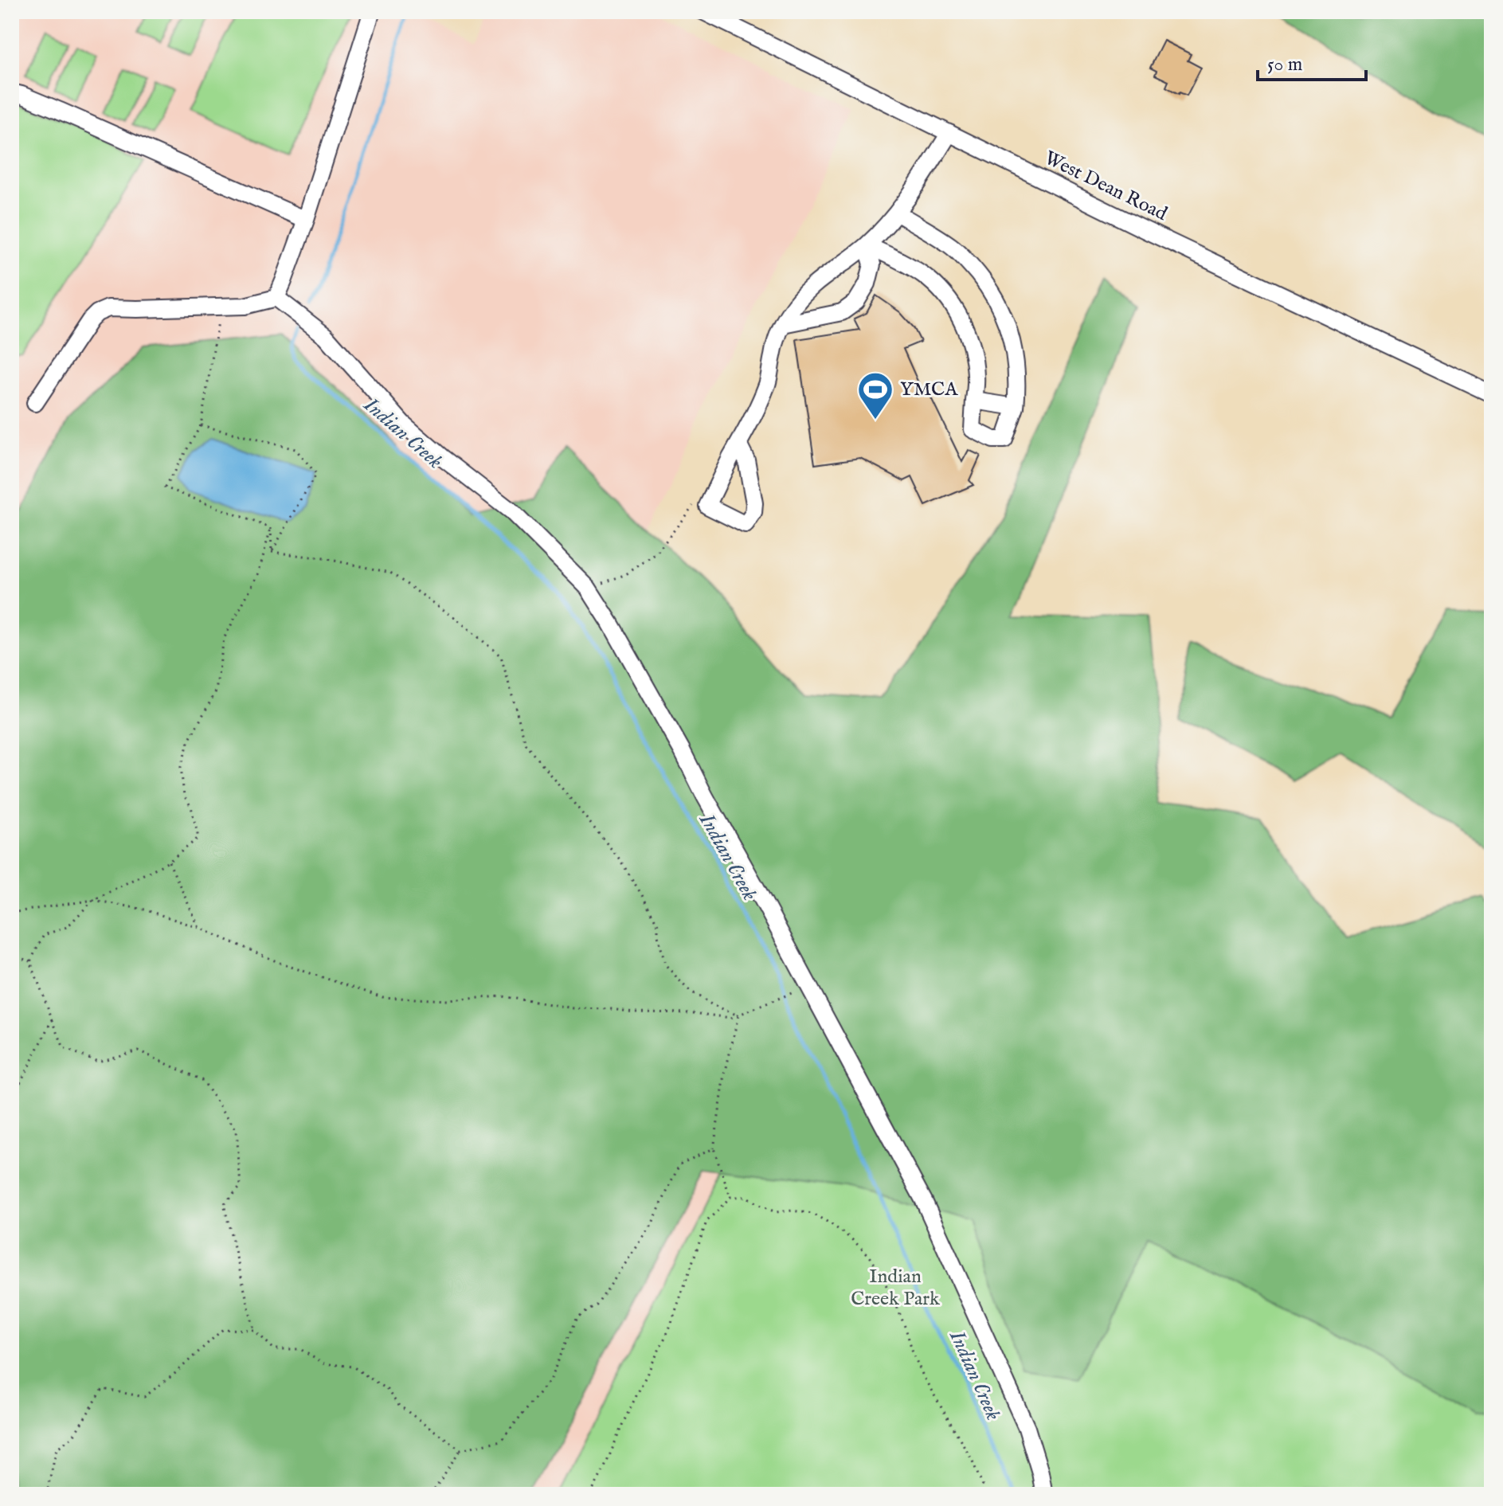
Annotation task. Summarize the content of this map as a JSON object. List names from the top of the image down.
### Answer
{
  "streets": {
    "street": ["West Dean Road"]
  },
  "water": ["Indian Creek"],
  "parks": ["Indian Creek Park"],
  "places": {
    "sports": ["YMCA"]
  },
  "scale_bar": "50 m"
}
